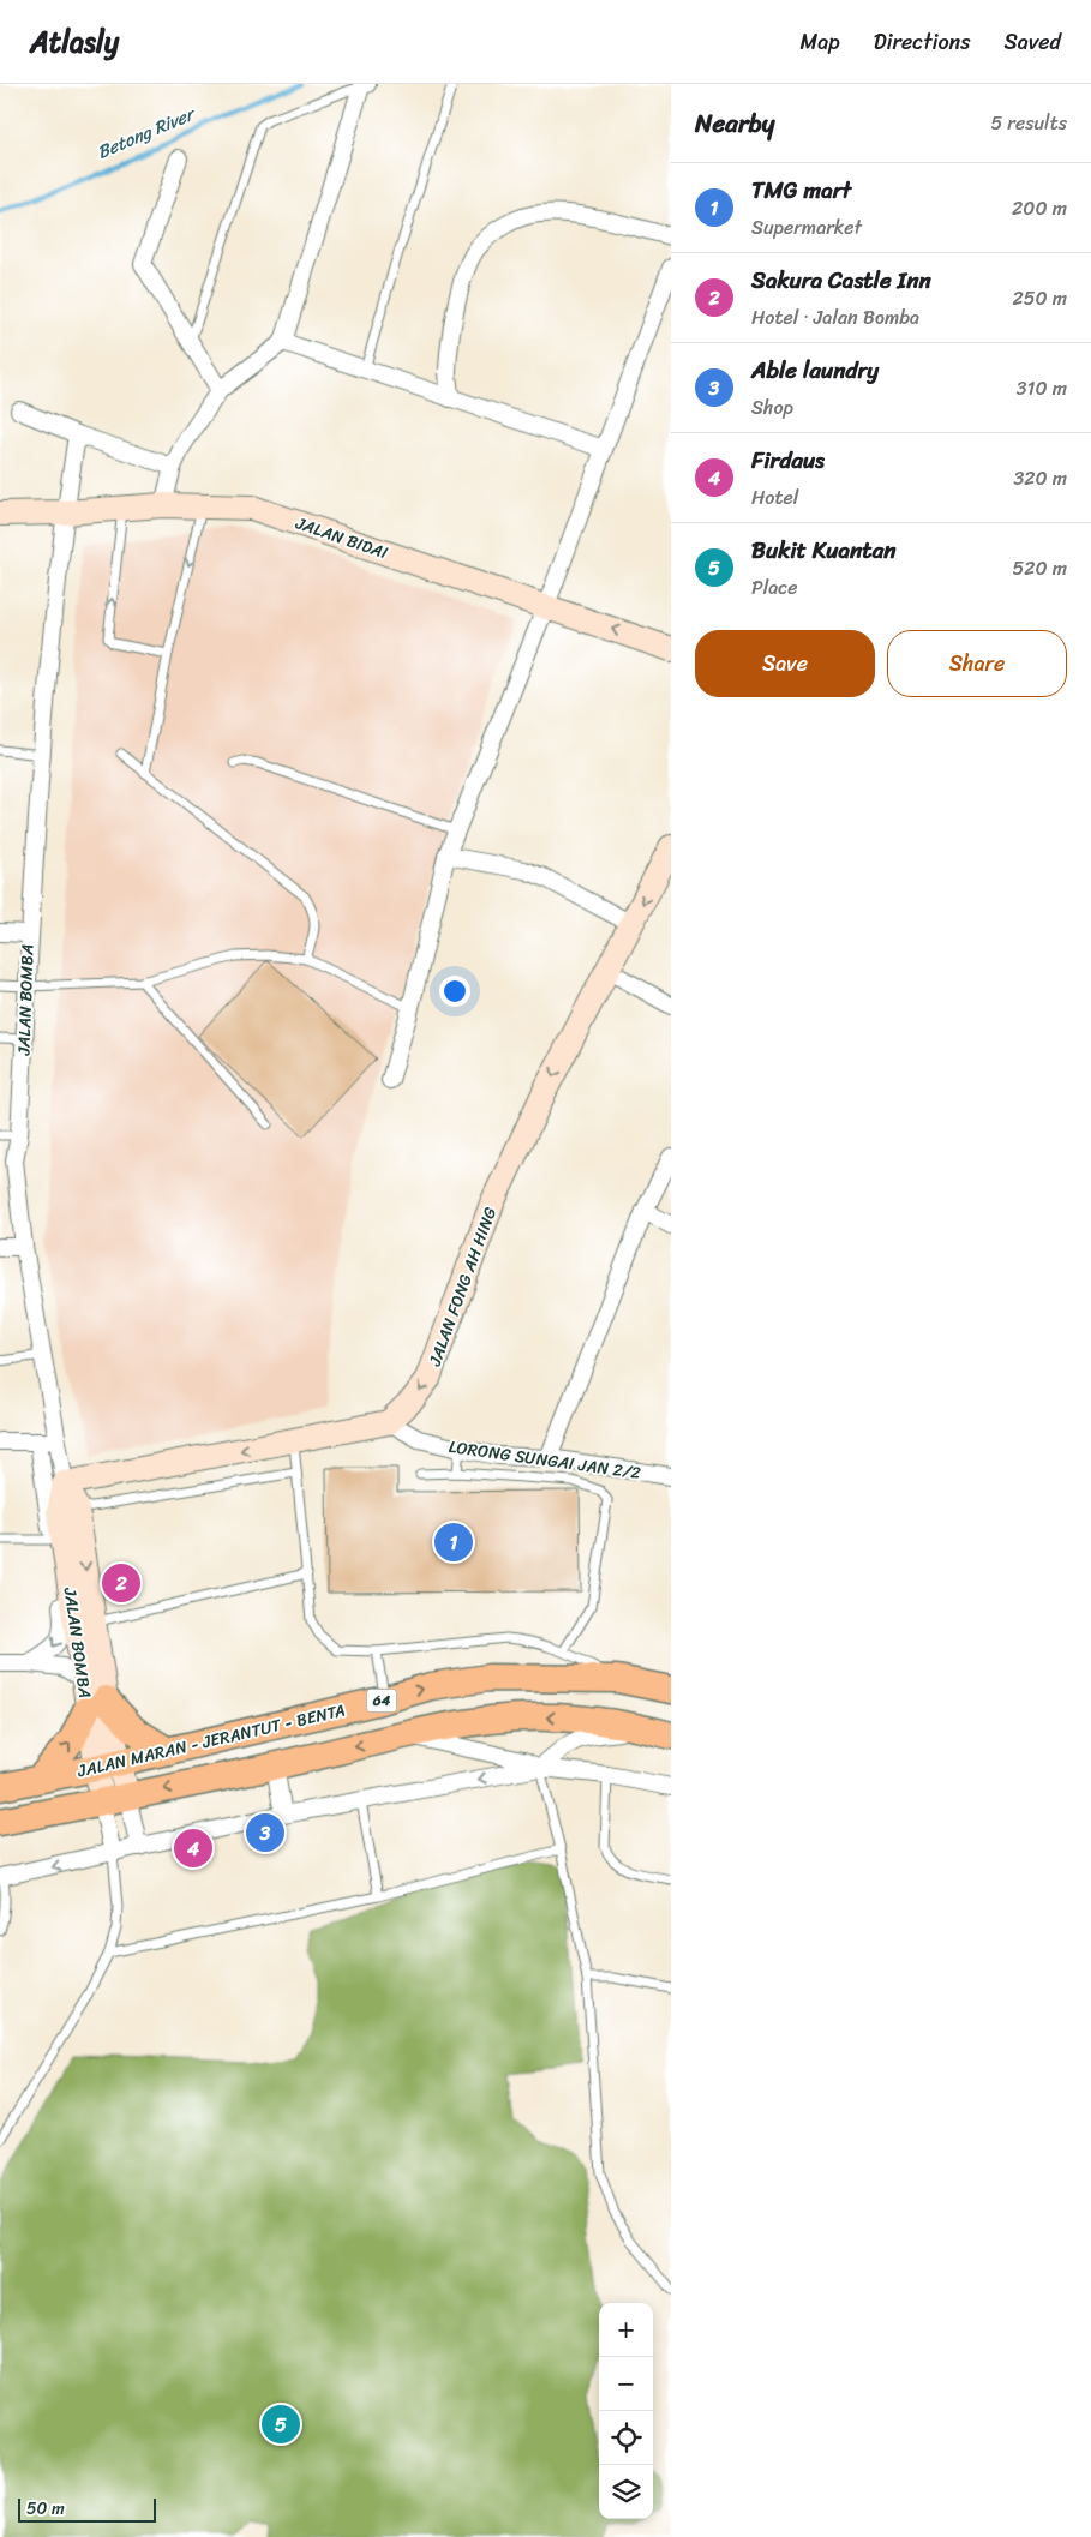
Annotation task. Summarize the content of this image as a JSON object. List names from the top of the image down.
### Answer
{
  "streets": {
    "main road": [
      "JALAN BIDAI",
      "JALAN BOMBA",
      "JALAN FONG AH HING",
      "64",
      "JALAN MARAN - JERANTUT - BENTA"
    ],
    "street": ["LORONG SUNGAI JAN 2/2"]
  },
  "crossings": [
    ["JALAN BIDAI", "JALAN BOMBA"],
    ["JALAN BOMBA", "JALAN MARAN - JERANTUT - BENTA"],
    ["JALAN FONG AH HING", "LORONG SUNGAI JAN 2/2"]
  ],
  "one_way": ["JALAN FONG AH HING"],
  "water": ["Betong River"],
  "scale_bar": "50 m",
  "page": {
    "header": "Atlasly",
    "nav": ["Map", "Directions", "Saved"],
    "heading": ["Nearby", "5 results"],
    "list": [
      {
        "mark": "1",
        "name": "TMG mart",
        "note": "Supermarket",
        "value": "200 m"
      },
      {
        "mark": "2",
        "name": "Sakura Castle Inn",
        "note": "Hotel · Jalan Bomba",
        "value": "250 m"
      },
      {
        "mark": "3",
        "name": "Able laundry",
        "note": "Shop",
        "value": "310 m"
      },
      {
        "mark": "4",
        "name": "Firdaus",
        "note": "Hotel",
        "value": "320 m"
      },
      {
        "mark": "5",
        "name": "Bukit Kuantan",
        "note": "Place",
        "value": "520 m"
      }
    ],
    "buttons": ["Save", "Share"],
    "pins": [
      "1",
      "2",
      "3",
      "4",
      "5"
    ],
    "map_buttons": ["+", "−"],
    "scale": "50 m"
  }
}
